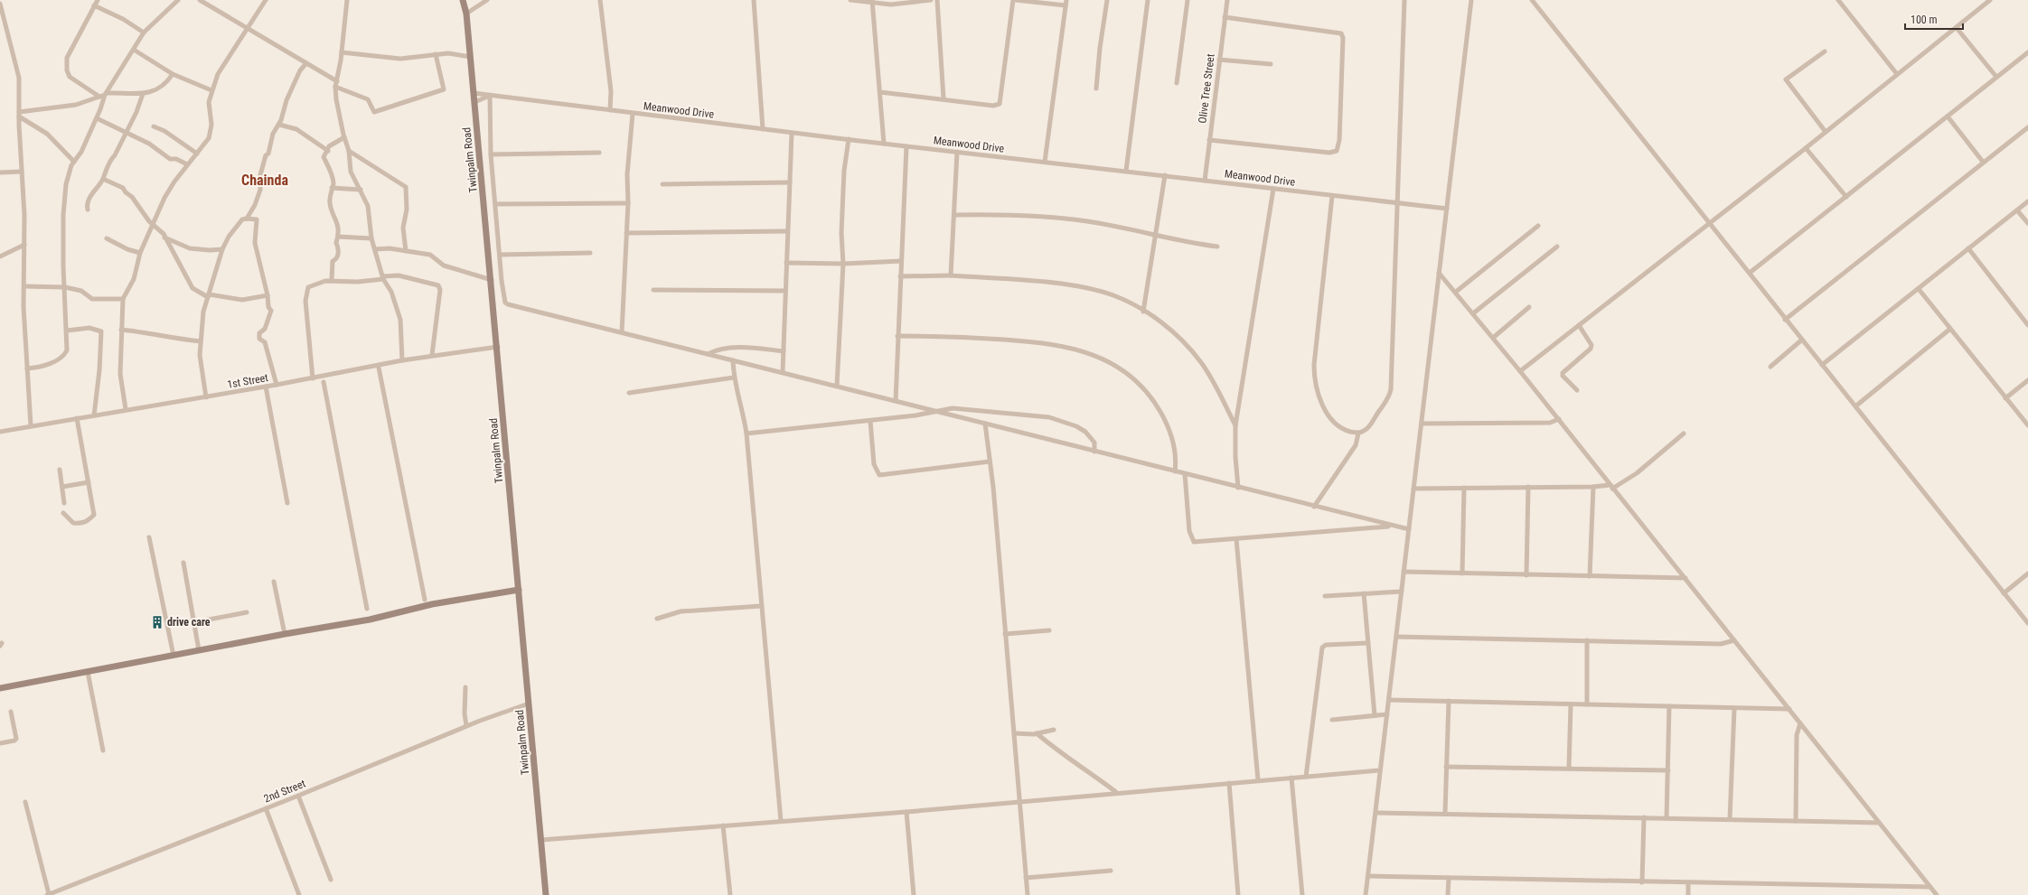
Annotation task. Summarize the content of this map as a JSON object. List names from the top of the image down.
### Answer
{
  "streets": {
    "main road": ["Twinpalm Road"],
    "street": [
      "Olive Tree Street",
      "Meanwood Drive",
      "1st Street",
      "2nd Street"
    ]
  },
  "crossings": [
    ["Olive Tree Street", "Meanwood Drive"],
    ["Meanwood Drive", "Twinpalm Road"],
    ["Twinpalm Road", "1st Street"],
    ["Twinpalm Road", "2nd Street"]
  ],
  "districts": ["Chainda"],
  "places": {
    "building": ["drive care"]
  },
  "scale_bar": "100 m"
}
